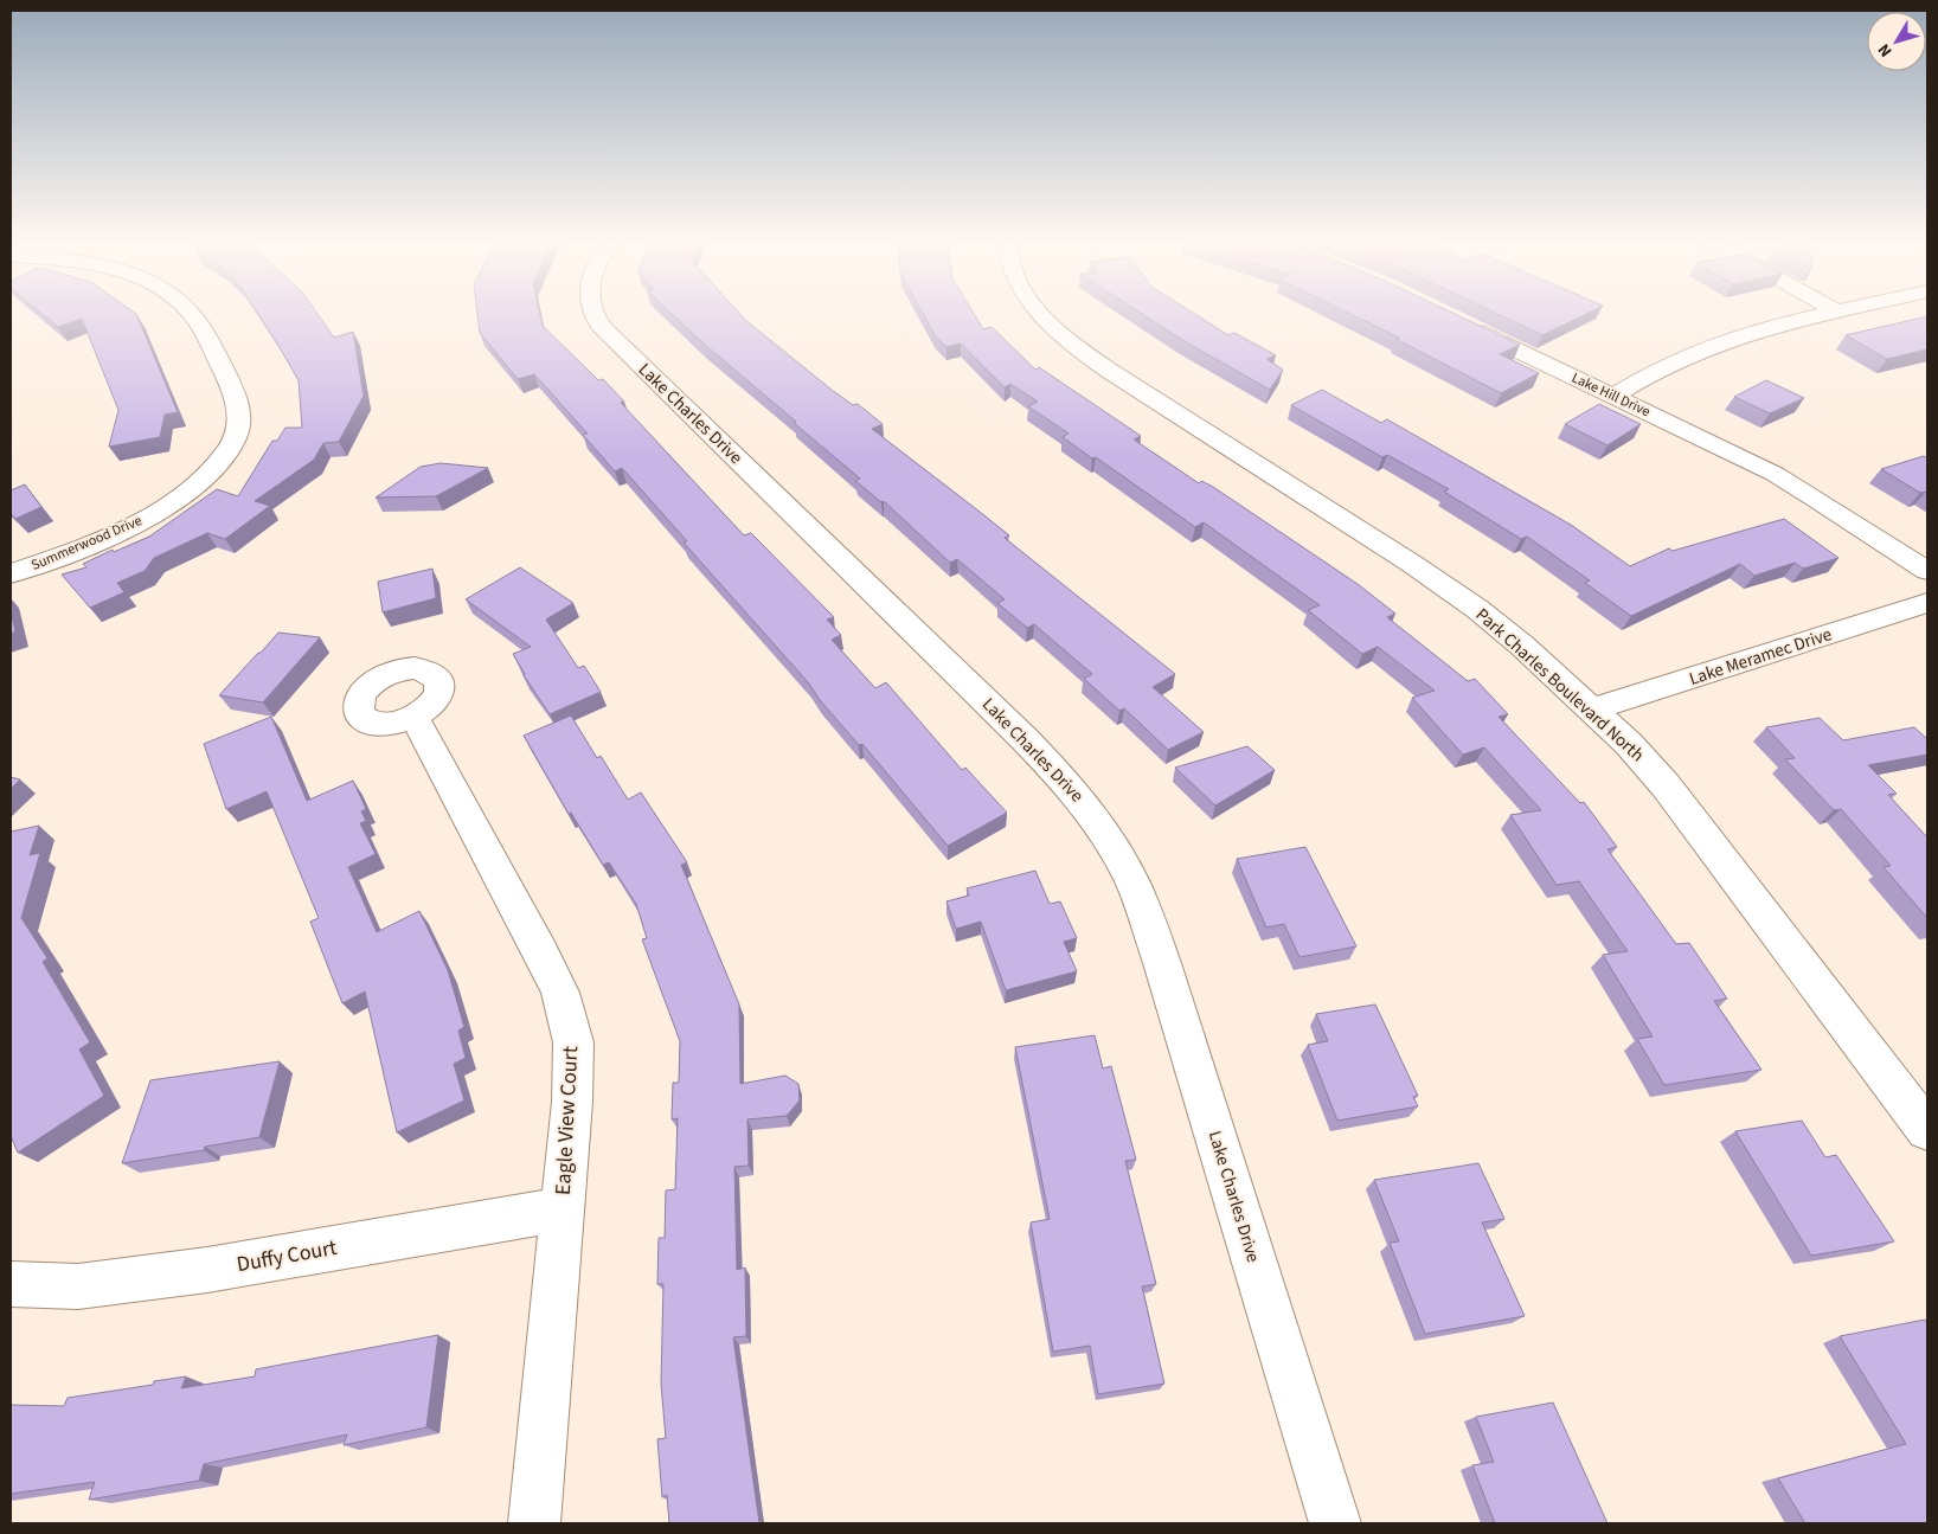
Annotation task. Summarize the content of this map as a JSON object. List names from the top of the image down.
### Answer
{
  "streets": {
    "street": [
      "Lake Hill Drive",
      "Lake Charles Drive",
      "Summerwood Drive",
      "Lake Meramec Drive",
      "Park Charles Boulevard North",
      "Eagle View Court",
      "Duffy Court"
    ]
  },
  "crossings": [
    ["Lake Meramec Drive", "Park Charles Boulevard North"],
    ["Eagle View Court", "Duffy Court"]
  ],
  "north": "bottom left"
}
